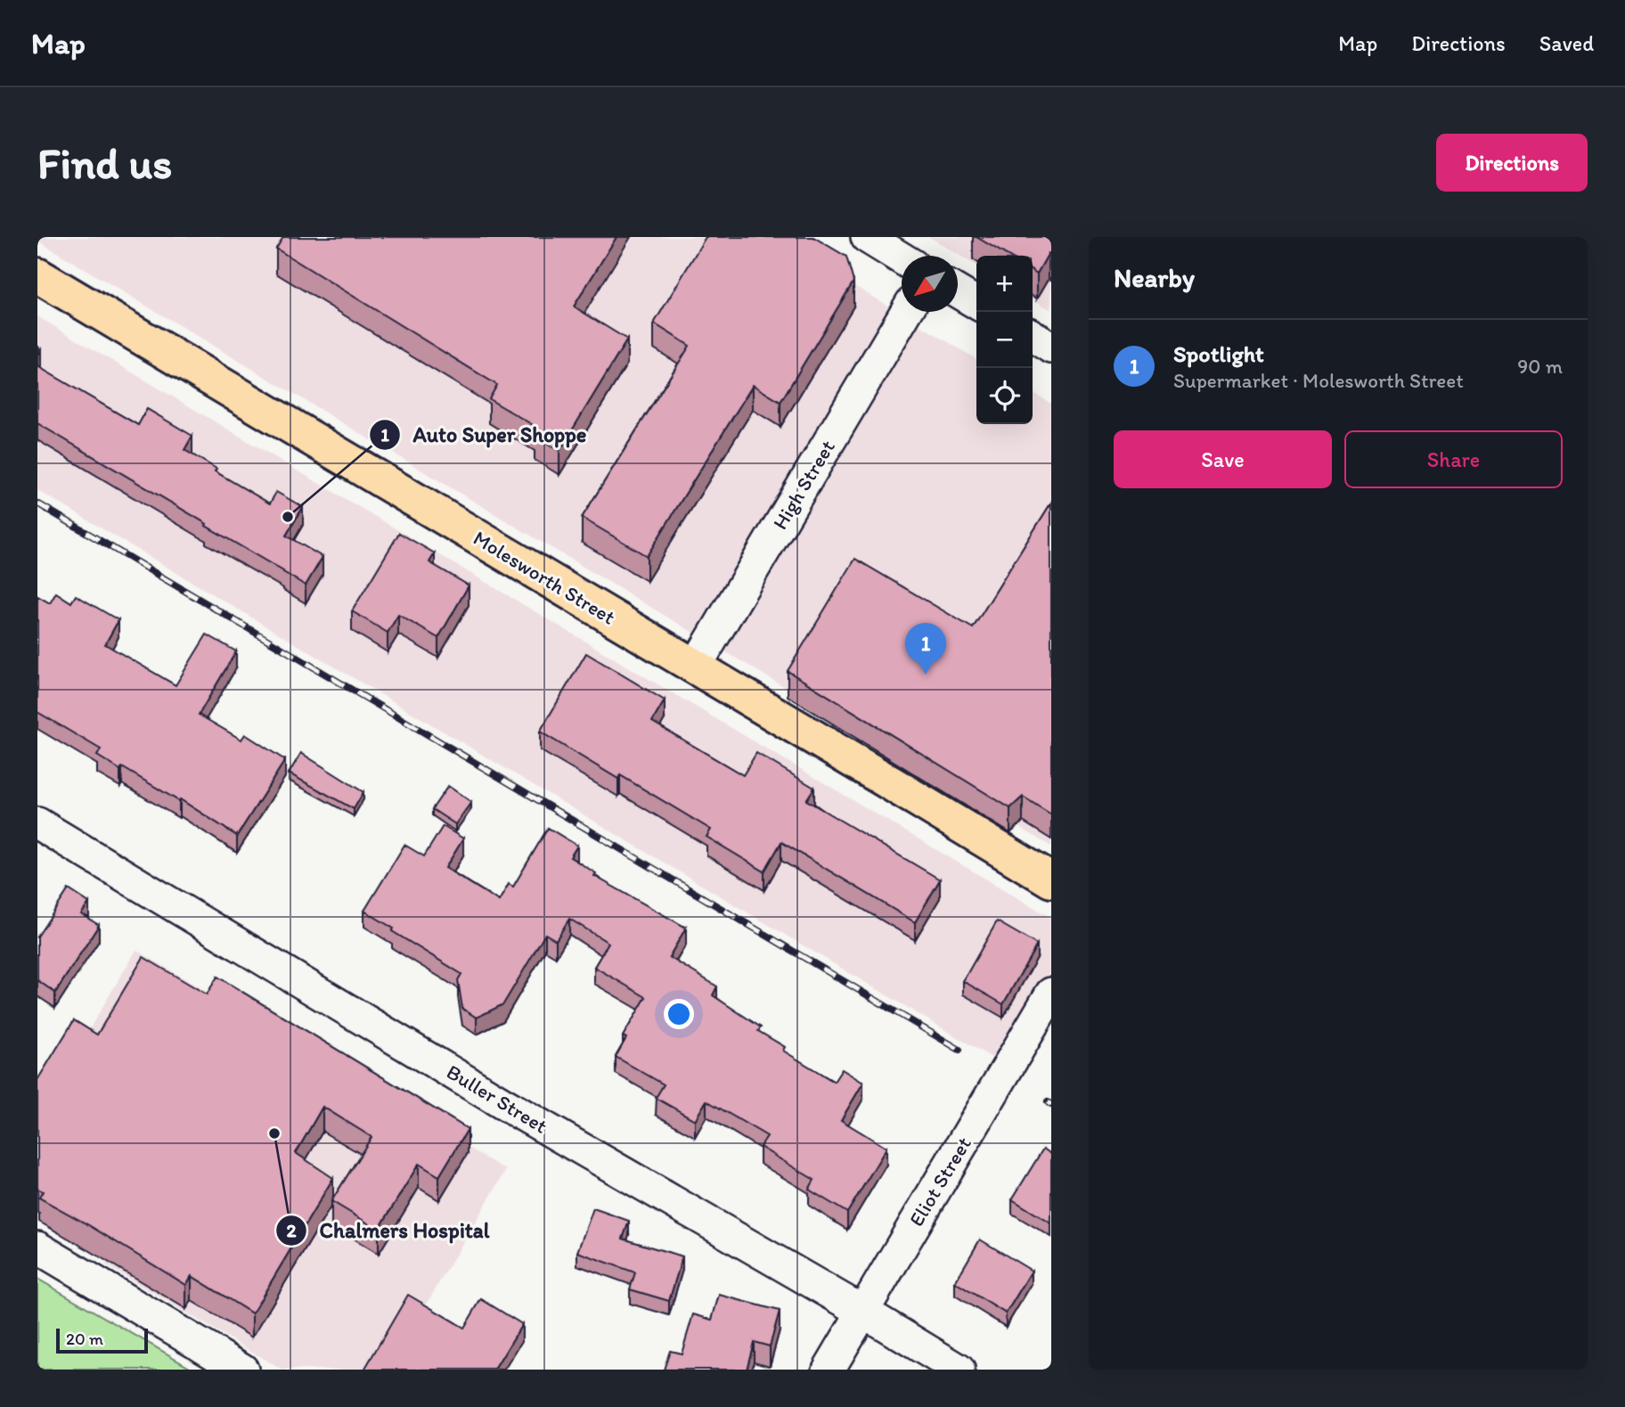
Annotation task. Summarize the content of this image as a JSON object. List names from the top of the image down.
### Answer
{
  "streets": {
    "main road": ["Molesworth Street"],
    "street": ["High Street", "Buller Street", "Eliot Street"]
  },
  "crossings": [
    ["High Street", "Molesworth Street"],
    ["Buller Street", "Eliot Street"]
  ],
  "places": ["Auto Super Shoppe", "Chalmers Hospital"],
  "scale_bar": "20 m",
  "north": "bottom left",
  "page": {
    "header": "Map",
    "nav": ["Map", "Directions", "Saved"],
    "buttons": [
      "Directions",
      ["Save", "Share"]
    ],
    "title": "Find us",
    "heading": "Nearby",
    "map_buttons": ["+", "−"],
    "list": [
      {
        "mark": "1",
        "name": "Spotlight",
        "note": "Supermarket · Molesworth Street",
        "value": "90 m"
      }
    ],
    "pins": "1",
    "scale": "20 m"
  }
}
